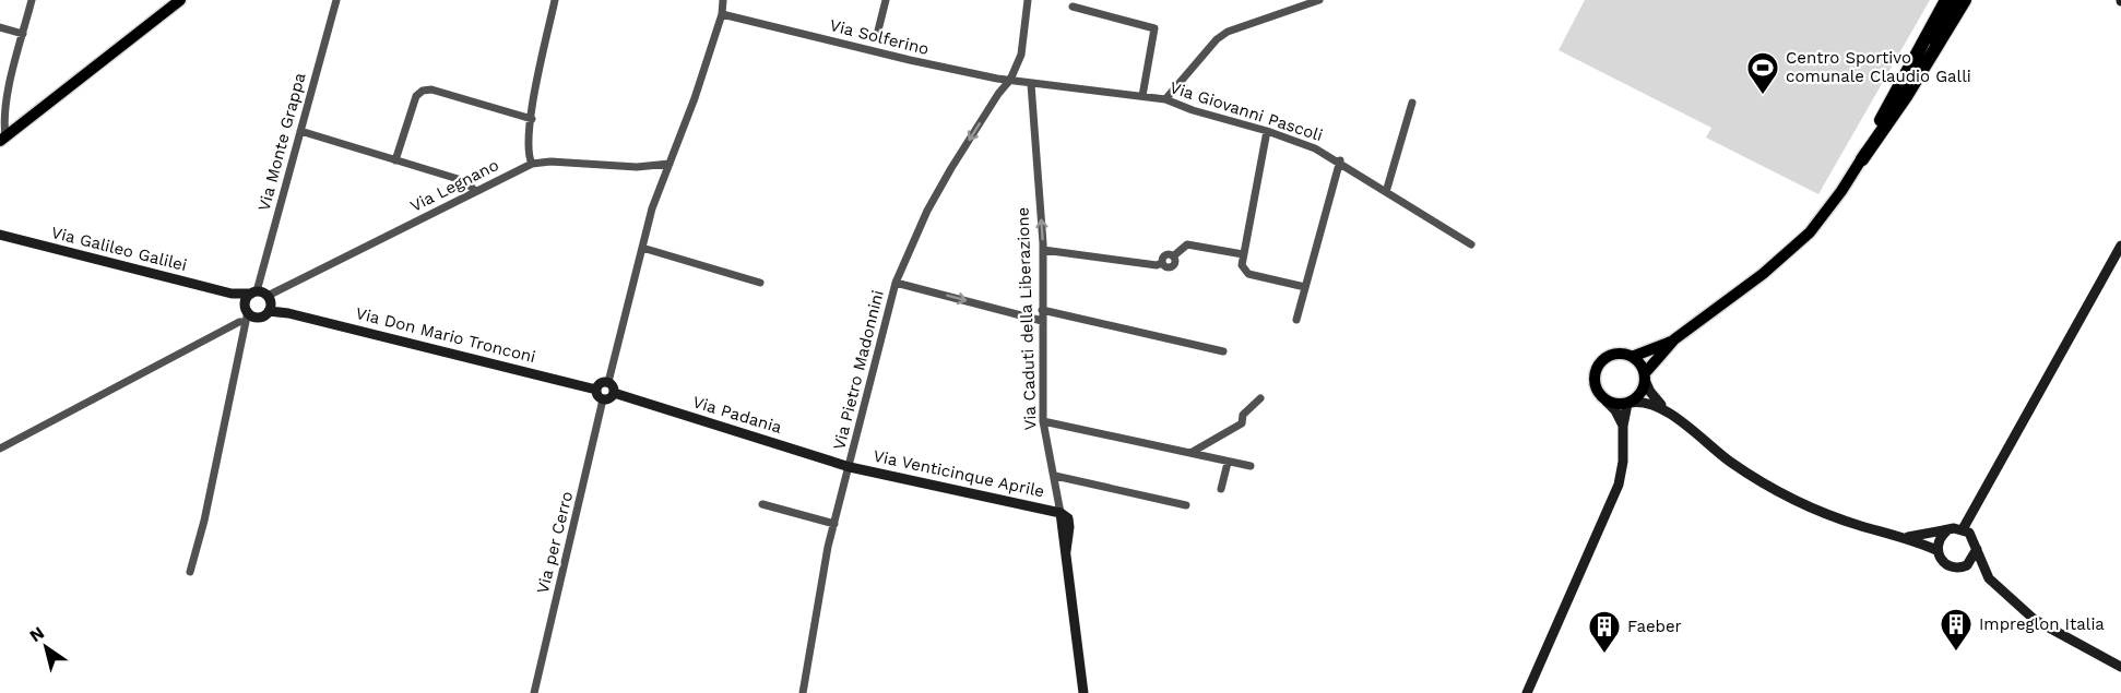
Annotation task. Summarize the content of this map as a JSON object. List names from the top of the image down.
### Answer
{
  "streets": {
    "street": [
      "Via Solferino",
      "Via Giovanni Pascoli",
      "Via Monte Grappa",
      "Via Legnano",
      "Via Galileo Galilei",
      "Via Caduti della Liberazione",
      "Via Don Mario Tronconi",
      "Via Pietro Madonnini",
      "Via Padania",
      "Via Venticinque Aprile",
      "Via per Cerro"
    ]
  },
  "crossings": [
    ["Via Solferino", "Via Giovanni Pascoli"],
    ["Via Solferino", "Via Caduti della Liberazione"],
    ["Via Solferino", "Via Pietro Madonnini"],
    ["Via Giovanni Pascoli", "Via Caduti della Liberazione"],
    ["Via Monte Grappa", "Via Galileo Galilei"],
    ["Via Legnano", "Via Don Mario Tronconi"],
    ["Via Caduti della Liberazione", "Via Venticinque Aprile"],
    ["Via Don Mario Tronconi", "Via Padania"],
    ["Via Don Mario Tronconi", "Via per Cerro"],
    ["Via Pietro Madonnini", "Via Padania"],
    ["Via Pietro Madonnini", "Via Venticinque Aprile"],
    ["Via Padania", "Via Venticinque Aprile"],
    ["Via Padania", "Via per Cerro"]
  ],
  "places": {
    "sports": ["Centro Sportivo comunale Claudio Galli"],
    "building": ["Impreglon Italia", "Faeber"]
  },
  "north": "top left"
}
